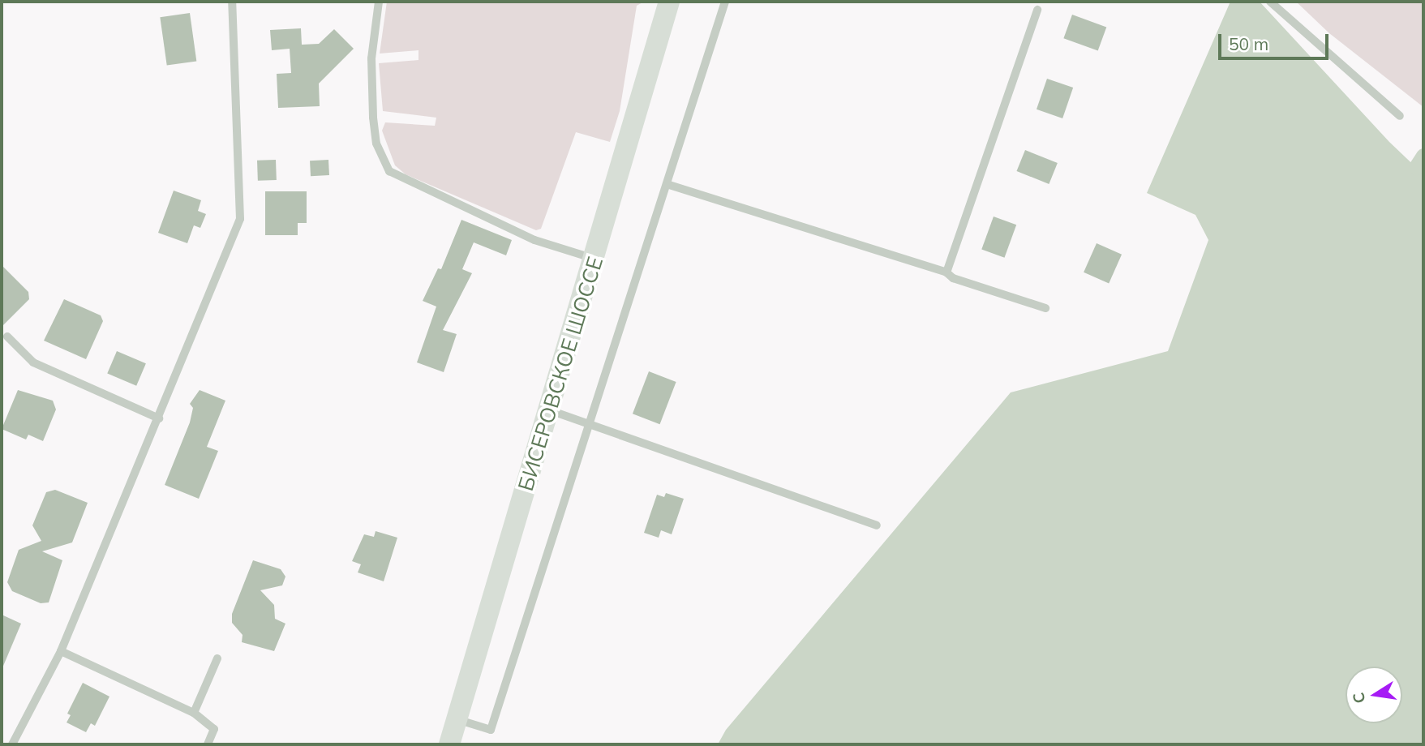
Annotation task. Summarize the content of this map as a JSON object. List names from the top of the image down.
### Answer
{
  "streets": {
    "main road": ["БИСЕРОВСКОЕ ШОССЕ"]
  },
  "scale_bar": "50 m",
  "north": "left"
}
